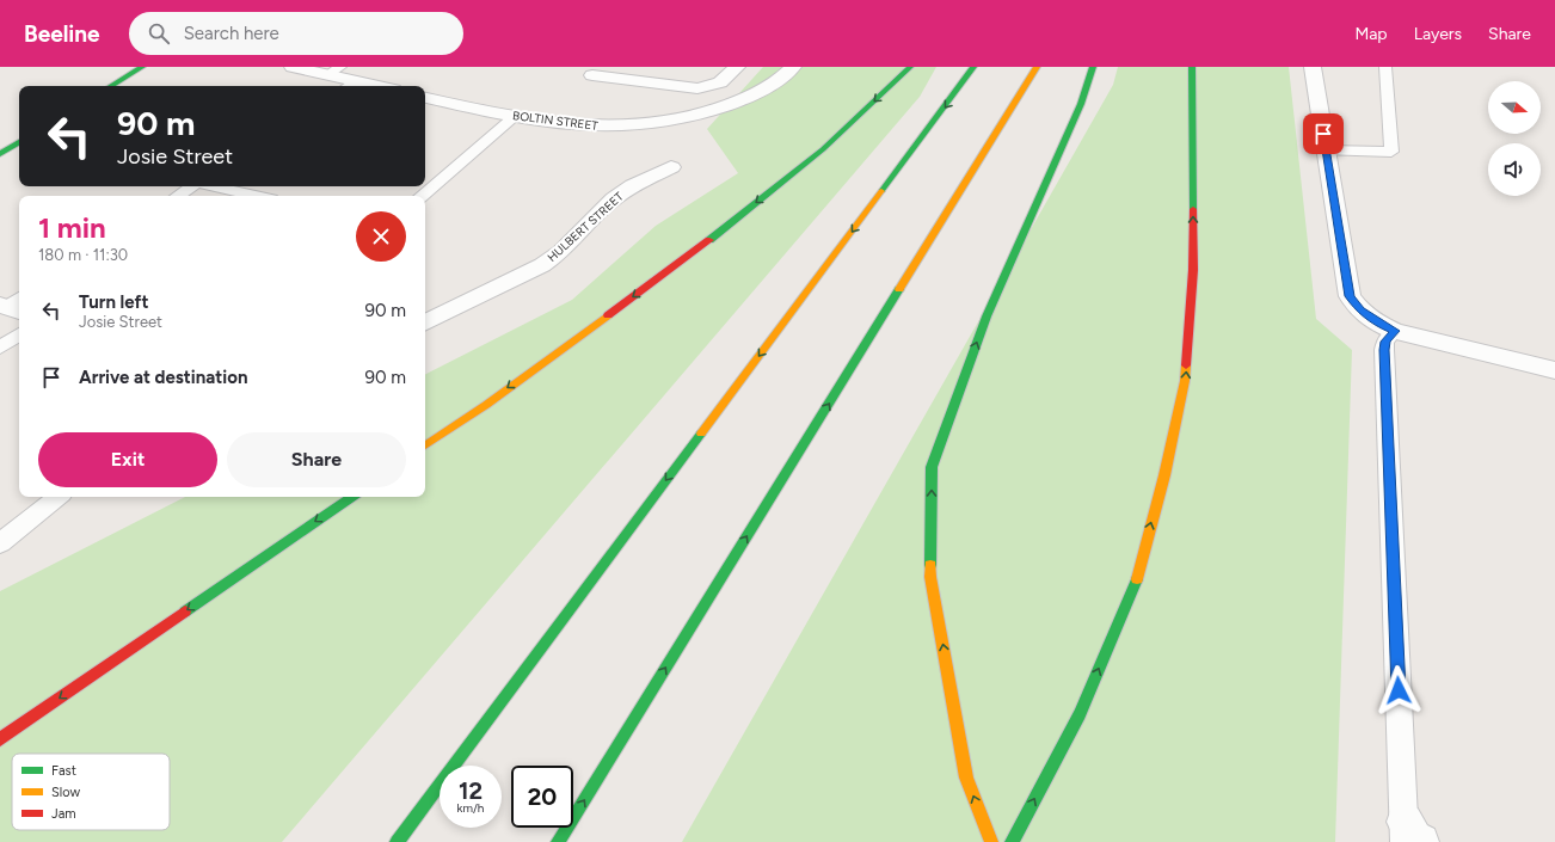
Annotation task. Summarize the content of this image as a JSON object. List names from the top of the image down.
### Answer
{
  "streets": {
    "street": ["BOLTIN STREET", "HULBERT STREET"]
  },
  "legend": ["Fast", "Slow", "Jam"],
  "north": "right",
  "page": {
    "header": "Beeline",
    "search": "Search here",
    "nav": ["Map", "Layers", "Share"],
    "turn": ["90 m", "Josie Street"],
    "heading": ["1 min", "180 m · 11:30"],
    "list": [
      {
        "name": "Turn left",
        "note": "Josie Street",
        "value": "90 m"
      },
      {
        "name": "Arrive at destination",
        "value": "90 m"
      }
    ],
    "buttons": ["Exit", "Share"],
    "speed": "12 km/h",
    "limit": "20"
  }
}
